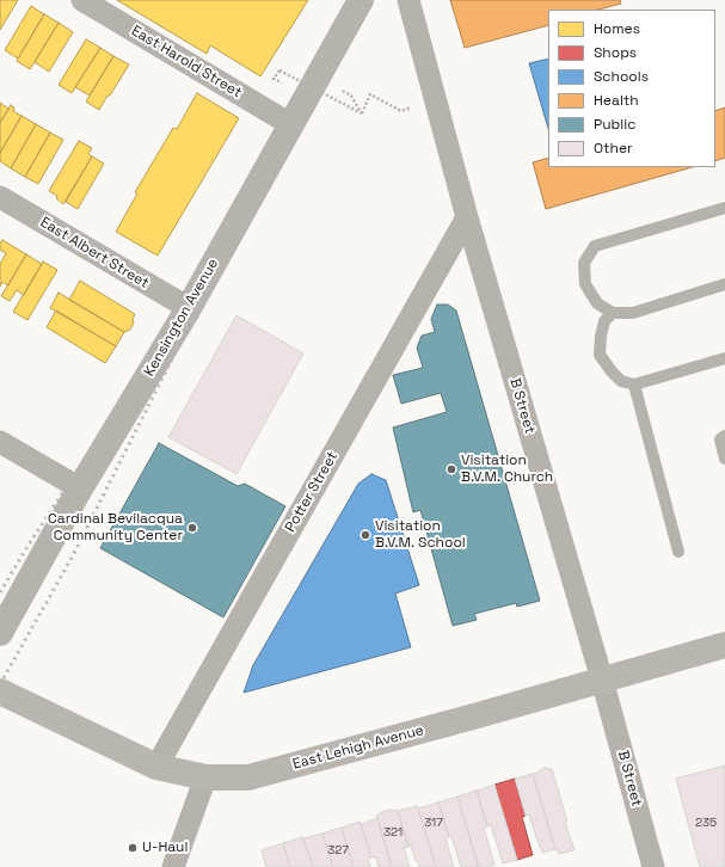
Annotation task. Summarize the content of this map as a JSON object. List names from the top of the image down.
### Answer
{
  "streets": {
    "main road": ["East Lehigh Avenue"],
    "street": [
      "East Harold Street",
      "East Albert Street",
      "Kensington Avenue",
      "B Street",
      "Potter Street"
    ]
  },
  "crossings": [
    ["East Harold Street", "Kensington Avenue"],
    ["East Albert Street", "Kensington Avenue"],
    ["B Street", "Potter Street"],
    ["B Street", "East Lehigh Avenue"],
    ["Potter Street", "East Lehigh Avenue"]
  ],
  "places": [
    "Visitation B.V.M. Church",
    "Cardinal Bevilacqua Community Center",
    "Visitation B.V.M. School",
    "U-Haul"
  ],
  "house_numbers": [
    "317",
    "235",
    "321",
    "327"
  ],
  "legend": [
    "Homes",
    "Shops",
    "Schools",
    "Health",
    "Public",
    "Other"
  ]
}
